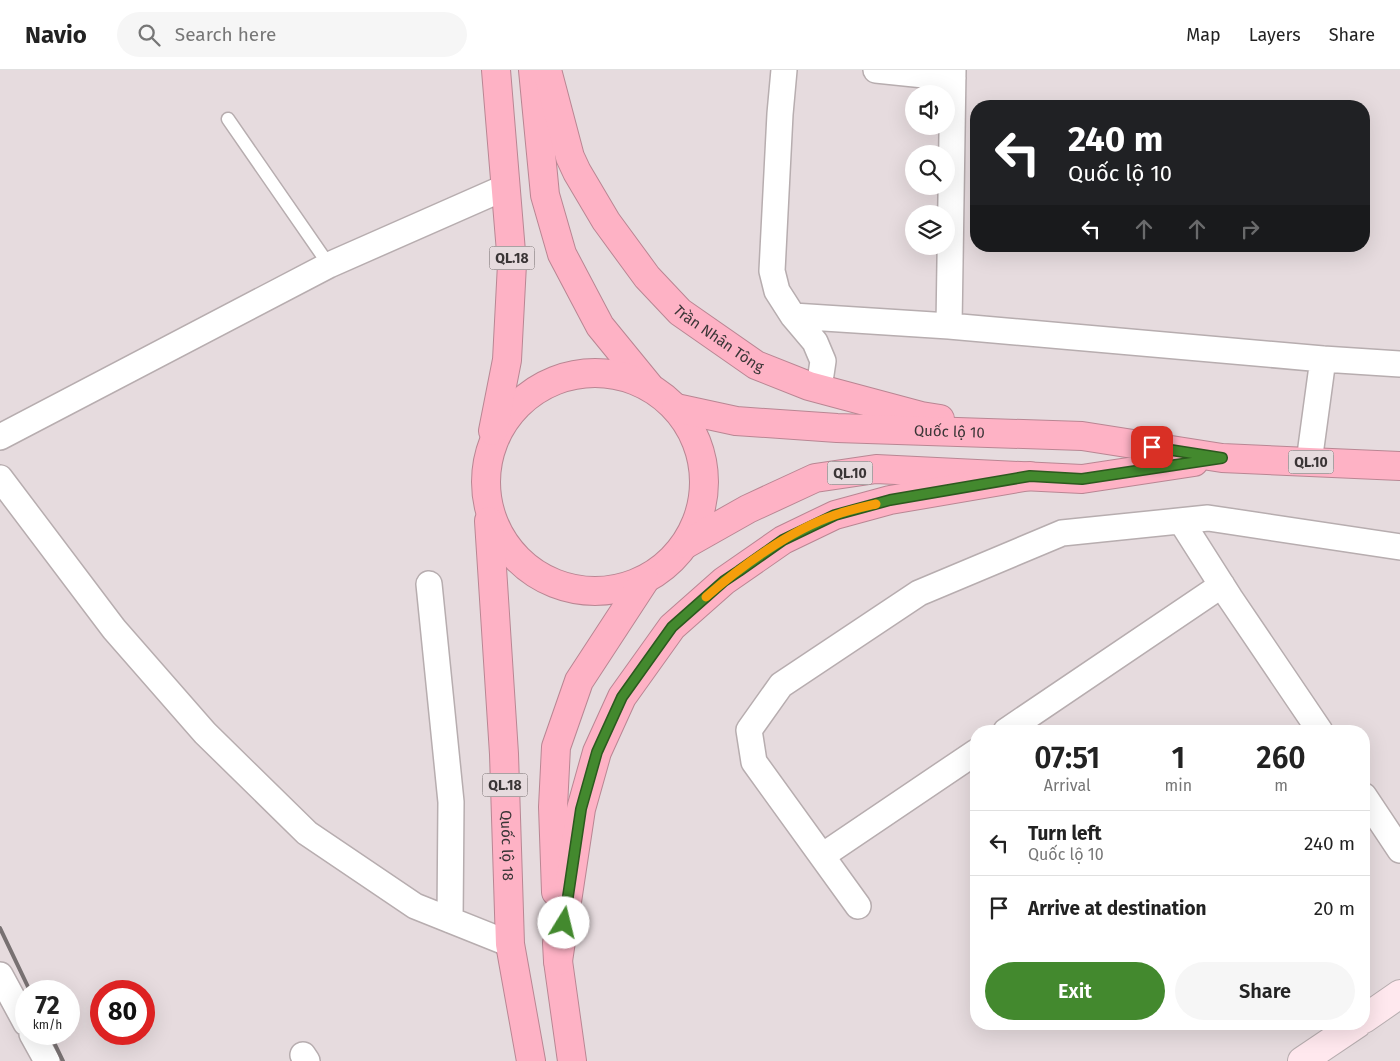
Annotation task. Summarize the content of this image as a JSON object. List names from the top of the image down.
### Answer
{
  "streets": {
    "highway": [
      "QL.18",
      "Trần Nhân Tông",
      "Quốc lộ 10",
      "QL.10",
      "Quốc lộ 18"
    ]
  },
  "crossings": [
    ["Trần Nhân Tông", "Quốc lộ 10"]
  ],
  "page": {
    "header": "Navio",
    "search": "Search here",
    "nav": ["Map", "Layers", "Share"],
    "turn": ["240 m", "Quốc lộ 10"],
    "eta": [
      "07:51",
      "Arrival",
      "1",
      "min",
      "260",
      "m"
    ],
    "list": [
      {
        "name": "Turn left",
        "note": "Quốc lộ 10",
        "value": "240 m"
      },
      {
        "name": "Arrive at destination",
        "value": "20 m"
      }
    ],
    "buttons": ["Exit", "Share"],
    "speed": "72 km/h",
    "limit": "80"
  }
}
